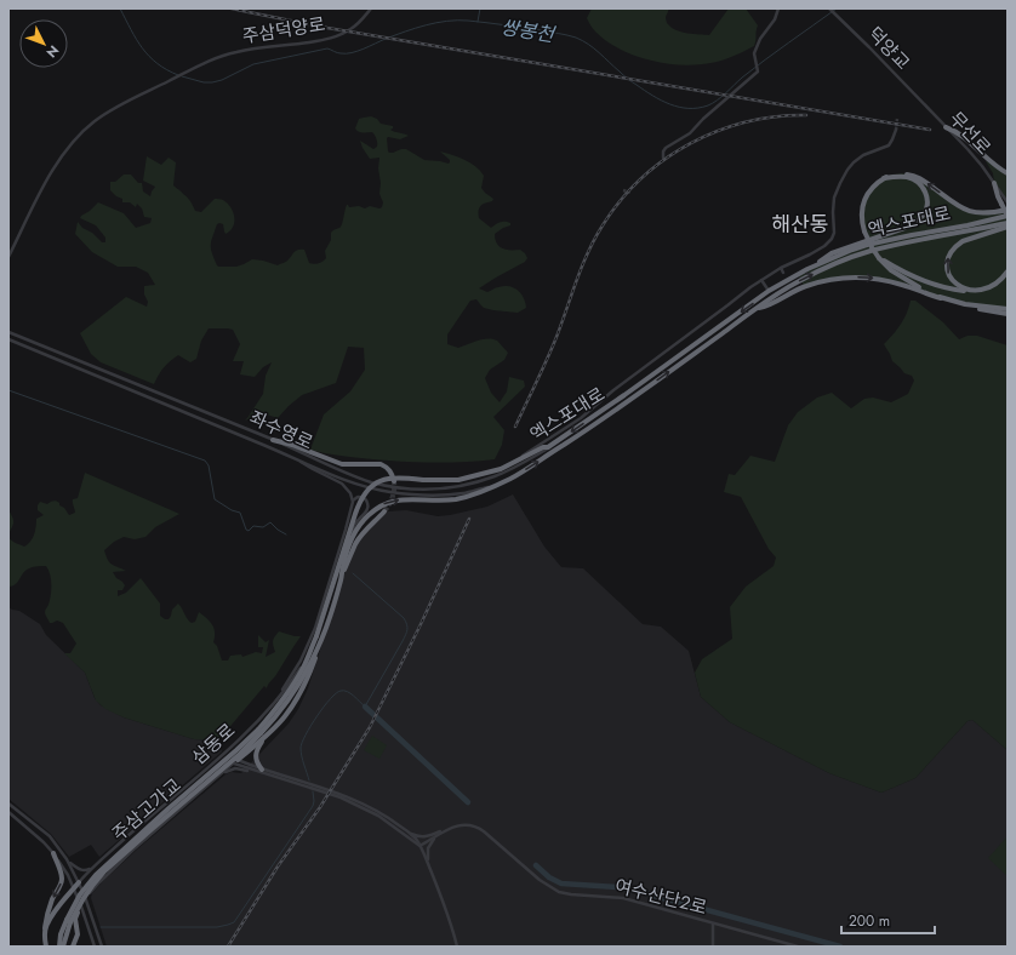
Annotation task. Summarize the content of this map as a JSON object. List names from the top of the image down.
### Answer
{
  "streets": {
    "highway": ["엑스포대로", "주삼고가교"],
    "street": [
      "주삼덕양로",
      "덕양교",
      "무선로",
      "좌수영로",
      "삼동로",
      "여수산단2로"
    ]
  },
  "crossings": [
    ["덕양교", "무선로"],
    ["엑스포대로", "좌수영로"],
    ["엑스포대로", "주삼고가교"]
  ],
  "districts": ["해산동"],
  "water": ["쌍봉천"],
  "scale_bar": "200 m",
  "north": "bottom right"
}
